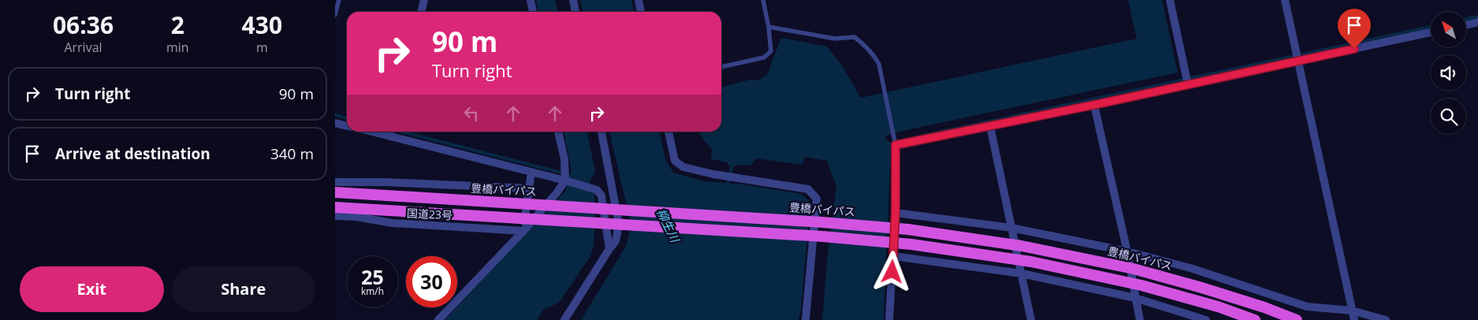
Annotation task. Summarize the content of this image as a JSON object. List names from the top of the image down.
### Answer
{
  "streets": {
    "highway": ["豊橋バイパス"],
    "street": ["国道23号"]
  },
  "water": ["柳生川"],
  "north": "top left",
  "page": {
    "eta": [
      "06:36",
      "Arrival",
      "2",
      "min",
      "430",
      "m"
    ],
    "turn": ["90 m", "Turn right"],
    "list": [
      {
        "name": "Turn right",
        "value": "90 m"
      },
      {
        "name": "Arrive at destination",
        "value": "340 m"
      }
    ],
    "speed": "25 km/h",
    "limit": "30",
    "buttons": ["Exit", "Share"]
  }
}
